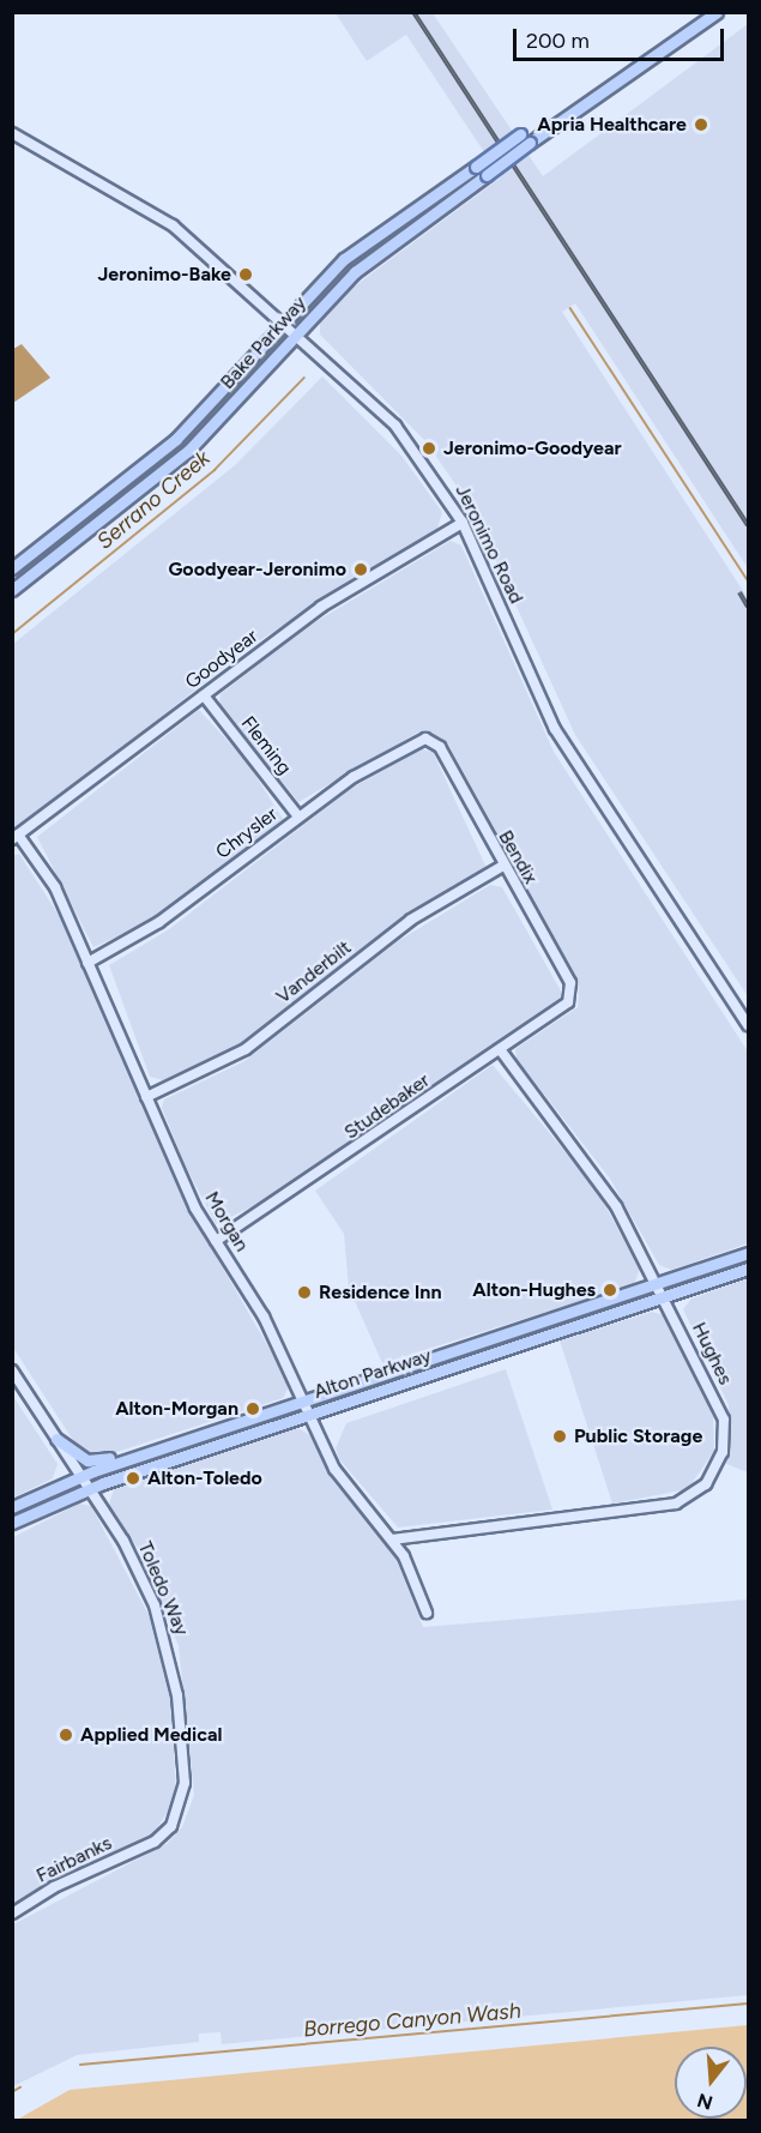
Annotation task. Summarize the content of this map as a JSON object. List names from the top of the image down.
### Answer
{
  "streets": {
    "main road": ["Bake Parkway", "Alton Parkway"],
    "street": [
      "Jeronimo Road",
      "Goodyear",
      "Fleming",
      "Chrysler",
      "Bendix",
      "Vanderbilt",
      "Studebaker",
      "Morgan",
      "Hughes",
      "Toledo Way",
      "Fairbanks"
    ]
  },
  "crossings": [
    ["Bake Parkway", "Jeronimo Road"],
    ["Jeronimo Road", "Goodyear"],
    ["Goodyear", "Fleming"],
    ["Goodyear", "Morgan"],
    ["Fleming", "Chrysler"],
    ["Chrysler", "Bendix"],
    ["Chrysler", "Morgan"],
    ["Bendix", "Vanderbilt"],
    ["Bendix", "Studebaker"],
    ["Vanderbilt", "Morgan"],
    ["Studebaker", "Morgan"],
    ["Studebaker", "Hughes"],
    ["Morgan", "Hughes"],
    ["Morgan", "Alton Parkway"],
    ["Hughes", "Alton Parkway"],
    ["Alton Parkway", "Toledo Way"],
    ["Toledo Way", "Fairbanks"]
  ],
  "water": ["Serrano Creek", "Borrego Canyon Wash"],
  "places": [
    "Apria Healthcare",
    "Jeronimo-Bake",
    "Jeronimo-Goodyear",
    "Goodyear-Jeronimo",
    "Alton-Hughes",
    "Residence Inn",
    "Alton-Morgan",
    "Public Storage",
    "Alton-Toledo",
    "Applied Medical"
  ],
  "scale_bar": "200 m",
  "north": "bottom"
}
